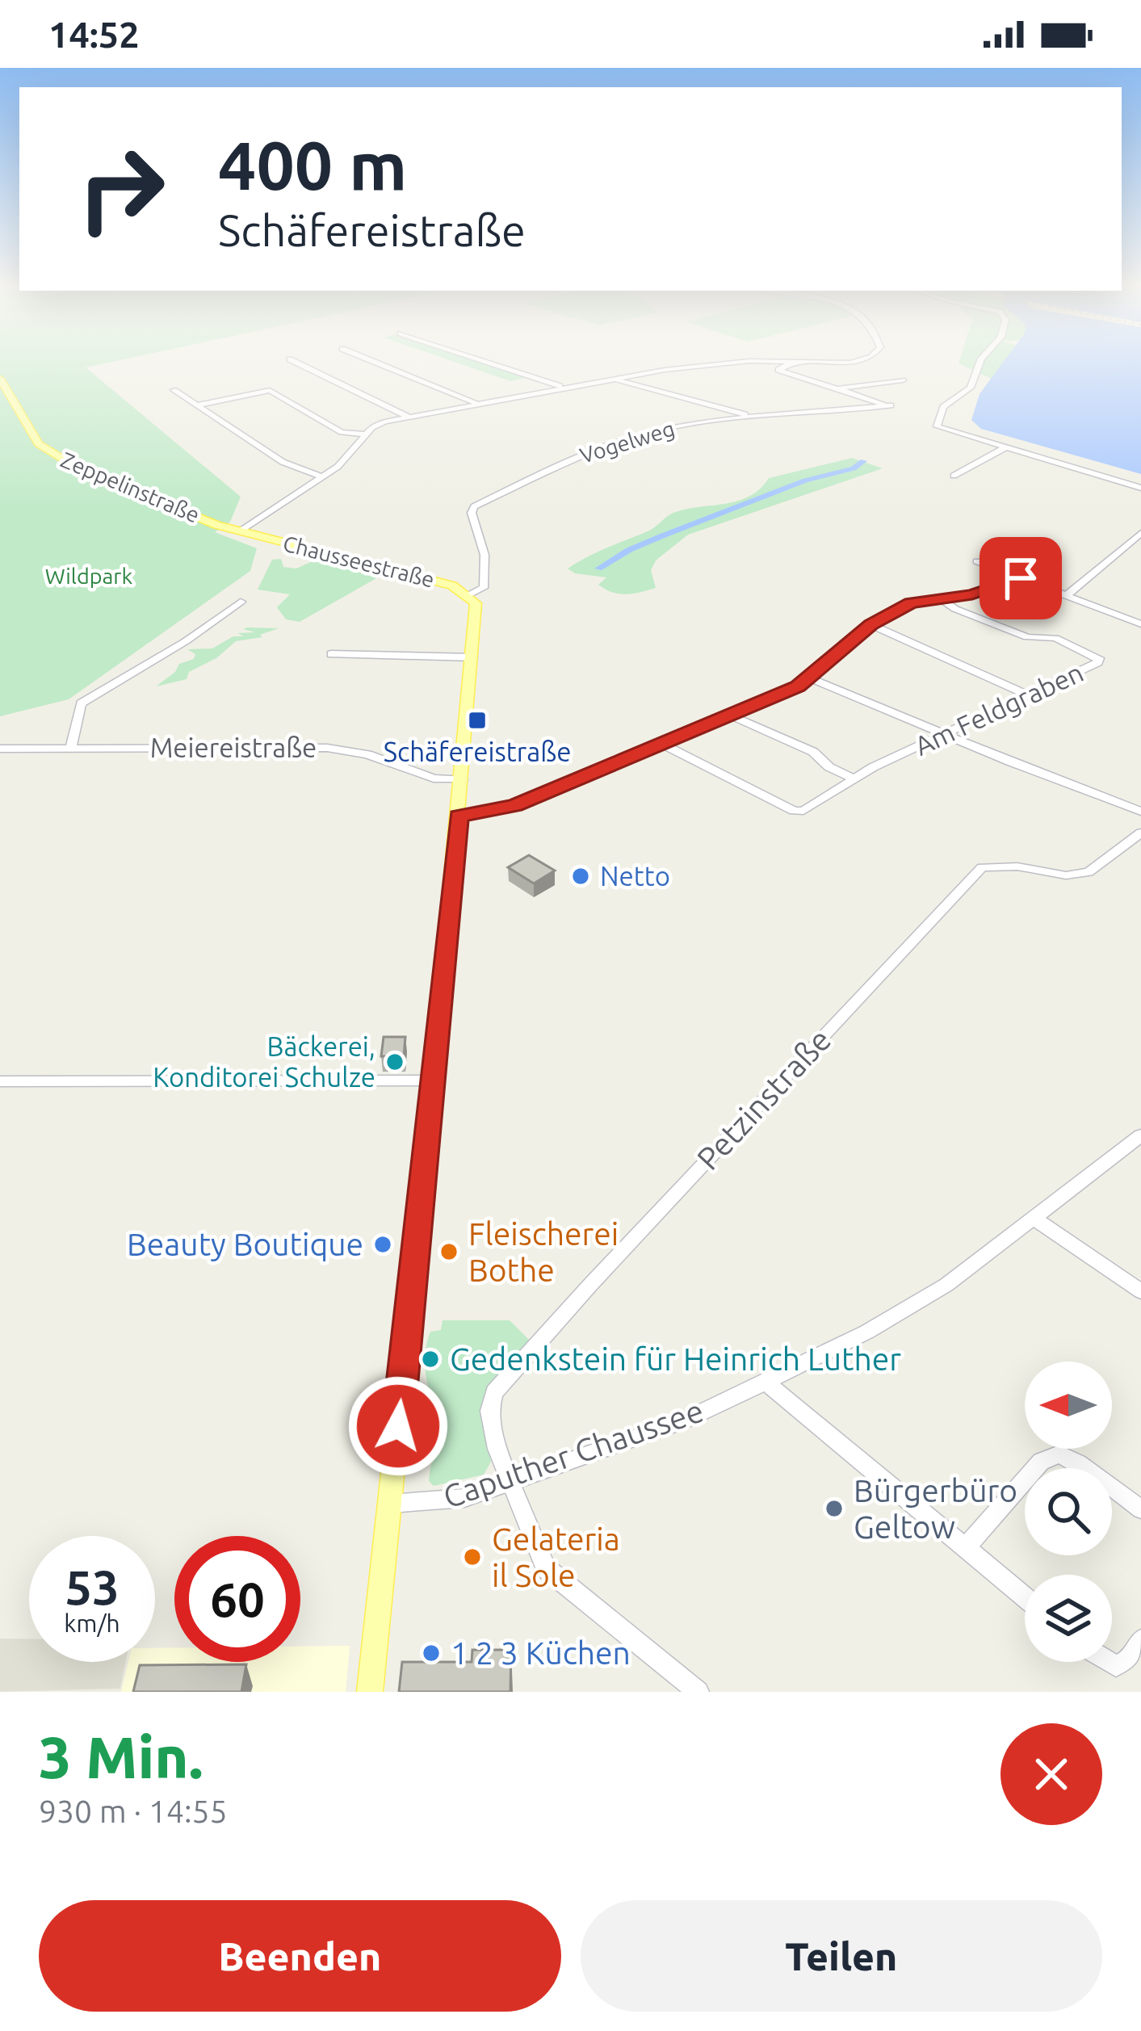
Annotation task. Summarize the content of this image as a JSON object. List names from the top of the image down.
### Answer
{
  "streets": {
    "main road": ["Zeppelinstraße", "Chausseestraße"],
    "street": [
      "Vogelweg",
      "Am Feldgraben",
      "Meiereistraße",
      "Petzinstraße",
      "Caputher Chaussee"
    ]
  },
  "crossings": [
    ["Vogelweg", "Chausseestraße"],
    ["Zeppelinstraße", "Chausseestraße"],
    ["Chausseestraße", "Meiereistraße"],
    ["Chausseestraße", "Caputher Chaussee"],
    ["Petzinstraße", "Caputher Chaussee"]
  ],
  "parks": ["Wildpark"],
  "places": {
    "transit": ["Schäfereistraße"],
    "other": [
      "Netto",
      "Bäckerei, Konditorei Schulze",
      "Beauty Boutique",
      "Fleischerei Bothe",
      "Gedenkstein für Heinrich Luther",
      "Bürgerbüro Geltow",
      "Gelateria il Sole",
      "1 2 3 Küchen"
    ]
  },
  "north": "left",
  "page": {
    "status": "14:52",
    "turn": ["400 m", "Schäfereistraße"],
    "speed": "53 km/h",
    "limit": "60",
    "heading": ["3 Min.", "930 m · 14:55"],
    "buttons": ["Beenden", "Teilen"]
  }
}
